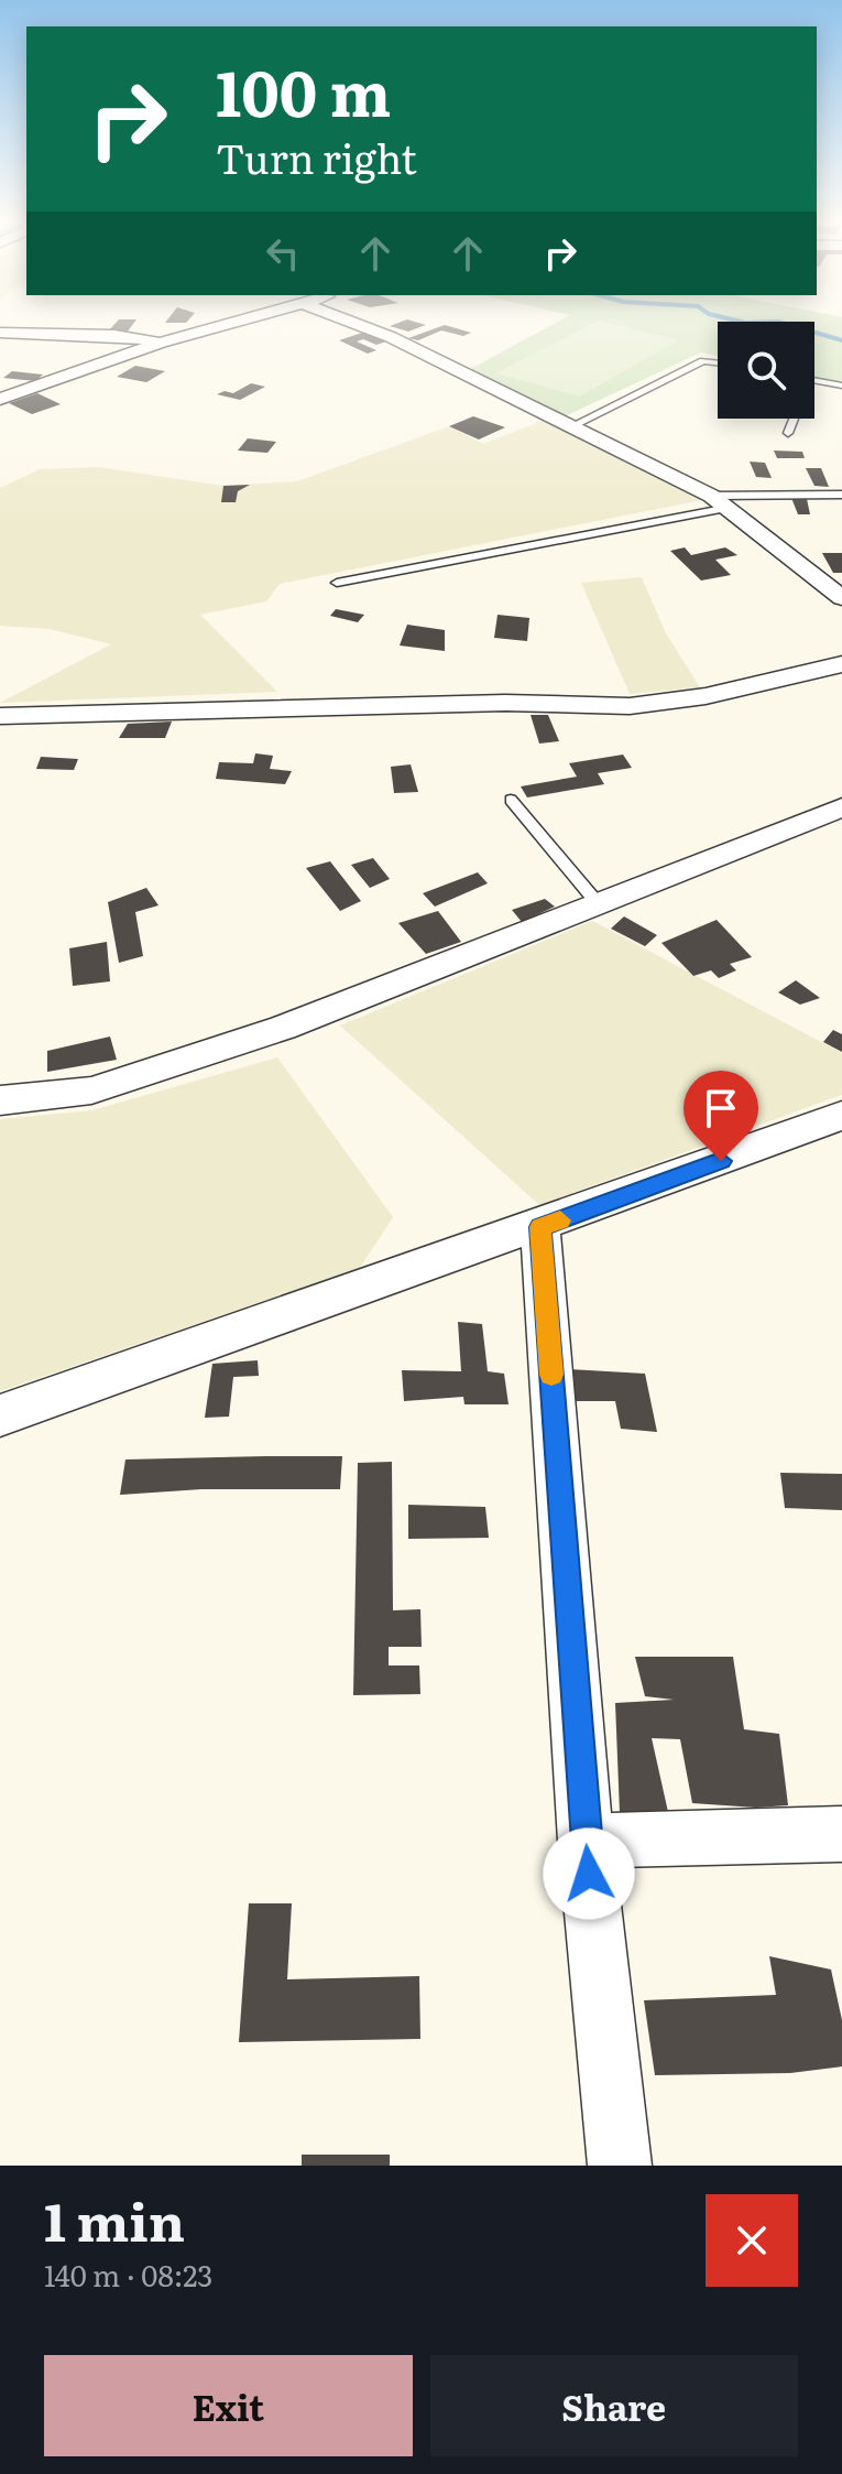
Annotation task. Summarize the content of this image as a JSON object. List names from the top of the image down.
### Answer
{
  "page": {
    "turn": ["100 m", "Turn right"],
    "heading": ["1 min", "140 m · 08:23"],
    "buttons": ["Exit", "Share"]
  }
}
